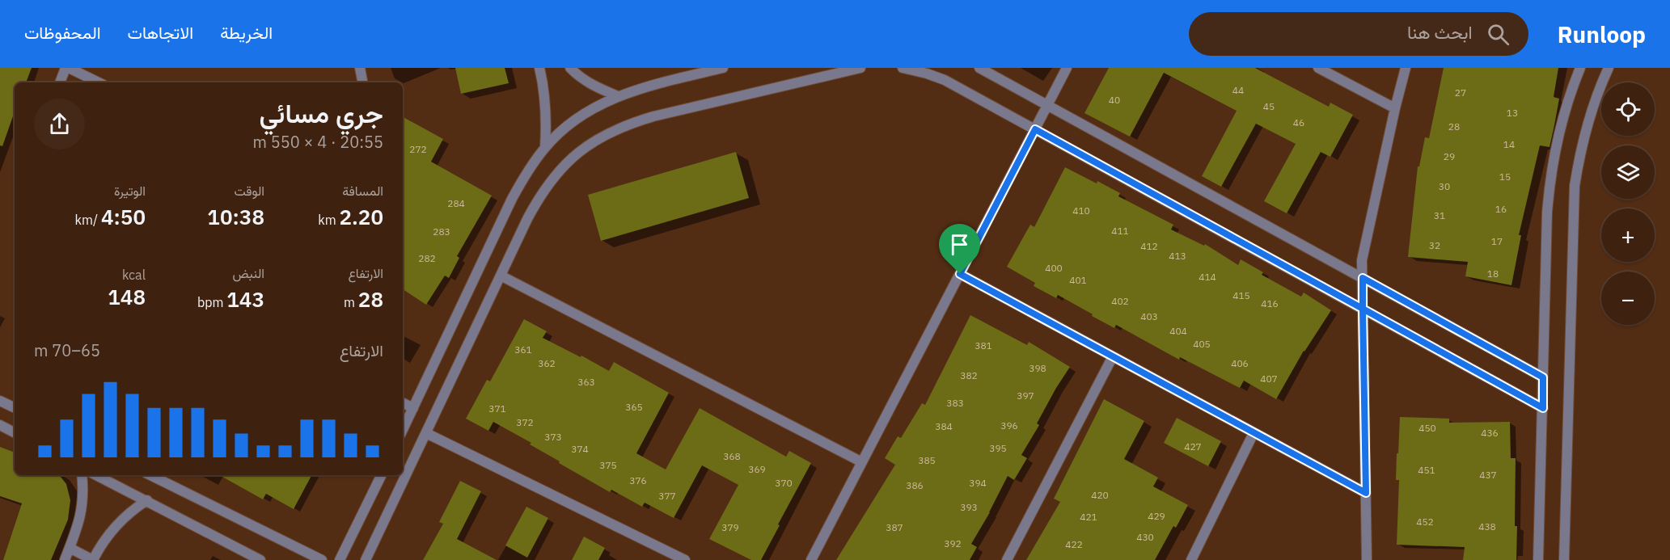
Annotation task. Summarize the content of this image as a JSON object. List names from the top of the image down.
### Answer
{
  "house_numbers": [
    "44",
    "27",
    "40",
    "45",
    "13",
    "46",
    "28",
    "14",
    "272",
    "29",
    "15",
    "30",
    "284",
    "16",
    "410",
    "31",
    "411",
    "283",
    "17",
    "32",
    "412",
    "413",
    "282",
    "400",
    "18",
    "414",
    "401",
    "415",
    "402",
    "416",
    "403",
    "404",
    "405",
    "381",
    "361",
    "362",
    "406",
    "398",
    "382",
    "407",
    "363",
    "397",
    "383",
    "365",
    "371",
    "372",
    "396",
    "384",
    "450",
    "436",
    "373",
    "427",
    "395",
    "374",
    "368",
    "385",
    "375",
    "369",
    "451",
    "437",
    "376",
    "370",
    "394",
    "386",
    "420",
    "377",
    "393",
    "429",
    "421",
    "452",
    "438",
    "379",
    "387",
    "430",
    "392",
    "422"
  ],
  "page": {
    "header": "Runloop",
    "search": "ابحث هنا",
    "nav": ["الخريطة", "الاتجاهات", "المحفوظات"],
    "map_buttons": ["+", "−"],
    "heading": ["جري مسائي", "20:55 · 4 × 550 m"],
    "stats": [
      ["المسافة", "2.20 km"],
      ["الوقت", "10:38"],
      ["الوتيرة", "4:50 /km"],
      ["الارتفاع", "28 m"],
      ["النبض", "143 bpm"],
      ["kcal", "148"]
    ],
    "chart": ["الارتفاع", "65–70 m"]
  }
}
